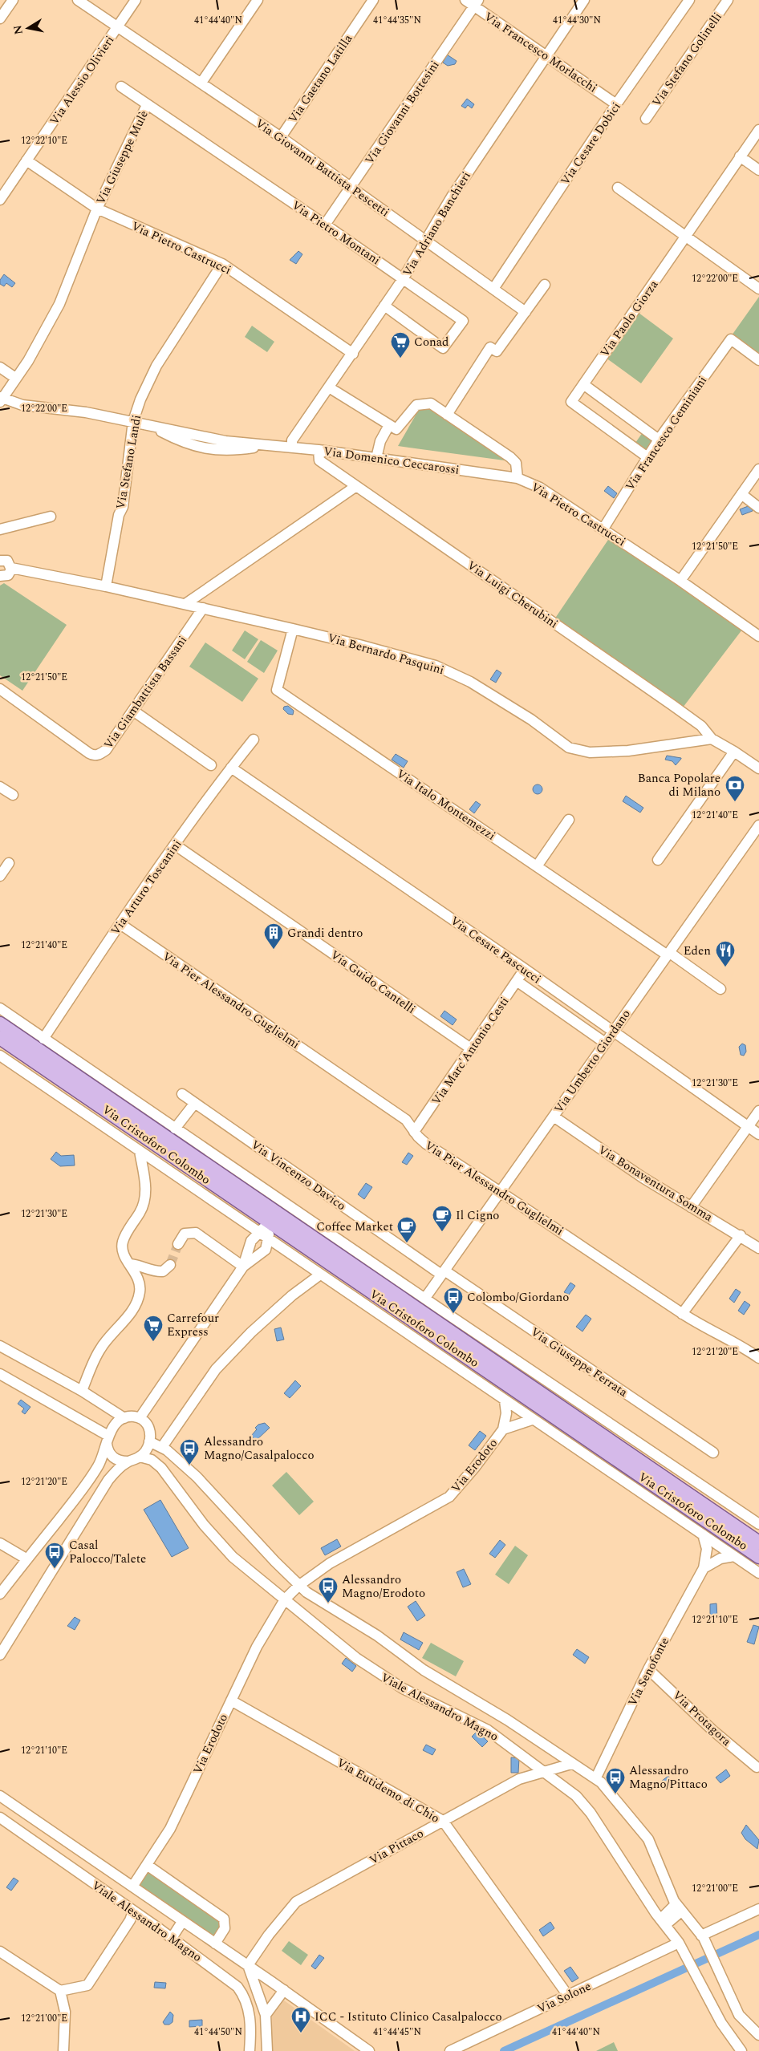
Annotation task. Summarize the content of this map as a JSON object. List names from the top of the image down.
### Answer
{
  "streets": {
    "main road": ["Via Cristoforo Colombo"],
    "street": [
      "Via Francesco Morlacchi",
      "Via Stefano Golinelli",
      "Via Gaetano Latilla",
      "Via Alessio Olivieri",
      "Via Giovanni Bottesini",
      "Via Cesare Dobici",
      "Via Giuseppe Mulè",
      "Via Giovanni Battista Pescetti",
      "Via Adriano Banchieri",
      "Via Pietro Montani",
      "Via Pietro Castrucci",
      "Via Paolo Giorza",
      "Via Francesco Geminiani",
      "Via Domenico Ceccarossi",
      "Via Stefano Landi",
      "Via Luigi Cherubini",
      "Via Bernardo Pasquini",
      "Via Giambattista Bassani",
      "Via Italo Montemezzi",
      "Via Arturo Toscanini",
      "Via Cesare Pascucci",
      "Via Guido Cantelli",
      "Via Pier Alessandro Guglielmi",
      "Via Marc'Antonio Cesti",
      "Via Umberto Giordano",
      "Via Vincenzo Davico",
      "Via Bonaventura Somma",
      "Via Giuseppe Ferrata",
      "Via Erodoto",
      "Via Senofonte",
      "Viale Alessandro Magno",
      "Via Protagora",
      "Via Eutidemo di Chio",
      "Via Pittaco",
      "Via Solone"
    ]
  },
  "crossings": [
    ["Via Francesco Morlacchi", "Via Giovanni Bottesini"],
    ["Via Francesco Morlacchi", "Via Cesare Dobici"],
    ["Via Francesco Morlacchi", "Via Adriano Banchieri"],
    ["Via Gaetano Latilla", "Via Giovanni Battista Pescetti"],
    ["Via Alessio Olivieri", "Via Giovanni Battista Pescetti"],
    ["Via Alessio Olivieri", "Via Pietro Castrucci"],
    ["Via Giovanni Bottesini", "Via Giovanni Battista Pescetti"],
    ["Via Giovanni Bottesini", "Via Pietro Montani"],
    ["Via Cesare Dobici", "Via Giovanni Battista Pescetti"],
    ["Via Giuseppe Mulè", "Via Pietro Montani"],
    ["Via Giuseppe Mulè", "Via Pietro Castrucci"],
    ["Via Giuseppe Mulè", "Via Domenico Ceccarossi"],
    ["Via Giovanni Battista Pescetti", "Via Adriano Banchieri"],
    ["Via Adriano Banchieri", "Via Pietro Montani"],
    ["Via Adriano Banchieri", "Via Pietro Castrucci"],
    ["Via Adriano Banchieri", "Via Domenico Ceccarossi"],
    ["Via Pietro Castrucci", "Via Francesco Geminiani"],
    ["Via Pietro Castrucci", "Via Domenico Ceccarossi"],
    ["Via Pietro Castrucci", "Via Stefano Landi"],
    ["Via Paolo Giorza", "Via Francesco Geminiani"],
    ["Via Domenico Ceccarossi", "Via Stefano Landi"],
    ["Via Domenico Ceccarossi", "Via Luigi Cherubini"],
    ["Via Stefano Landi", "Via Bernardo Pasquini"],
    ["Via Luigi Cherubini", "Via Bernardo Pasquini"],
    ["Via Bernardo Pasquini", "Via Giambattista Bassani"],
    ["Via Bernardo Pasquini", "Via Italo Montemezzi"],
    ["Via Italo Montemezzi", "Via Umberto Giordano"],
    ["Via Arturo Toscanini", "Via Cesare Pascucci"],
    ["Via Arturo Toscanini", "Via Guido Cantelli"],
    ["Via Arturo Toscanini", "Via Pier Alessandro Guglielmi"],
    ["Via Arturo Toscanini", "Via Cristoforo Colombo"],
    ["Via Cesare Pascucci", "Via Marc'Antonio Cesti"],
    ["Via Cesare Pascucci", "Via Umberto Giordano"],
    ["Via Guido Cantelli", "Via Marc'Antonio Cesti"],
    ["Via Pier Alessandro Guglielmi", "Via Marc'Antonio Cesti"],
    ["Via Pier Alessandro Guglielmi", "Via Umberto Giordano"],
    ["Via Umberto Giordano", "Via Cristoforo Colombo"],
    ["Via Umberto Giordano", "Via Vincenzo Davico"],
    ["Via Umberto Giordano", "Via Bonaventura Somma"],
    ["Via Umberto Giordano", "Via Giuseppe Ferrata"],
    ["Via Vincenzo Davico", "Via Giuseppe Ferrata"],
    ["Via Erodoto", "Viale Alessandro Magno"],
    ["Via Erodoto", "Via Eutidemo di Chio"],
    ["Via Senofonte", "Viale Alessandro Magno"],
    ["Via Senofonte", "Via Protagora"],
    ["Viale Alessandro Magno", "Via Pittaco"],
    ["Viale Alessandro Magno", "Via Solone"],
    ["Via Eutidemo di Chio", "Via Pittaco"],
    ["Via Eutidemo di Chio", "Via Solone"]
  ],
  "places": {
    "supermarket": ["Conad", "Carrefour Express"],
    "bank": ["Banca Popolare di Milano"],
    "building": ["Grandi dentro"],
    "restaurant": ["Eden"],
    "cafe": ["Il Cigno", "Coffee Market"],
    "bus stop": [
      "Colombo/Giordano",
      "Alessandro Magno/Casalpalocco",
      "Casal Palocco/Talete",
      "Alessandro Magno/Erodoto",
      "Alessandro Magno/Pittaco"
    ],
    "hospital": ["ICC - Istituto Clinico Casalpalocco"]
  },
  "north": "left",
  "coordinates": [
    "41°44'40\"N",
    "41°44'35\"N",
    "41°44'30\"N",
    "12°22'10\"E",
    "12°22'00\"E",
    "12°21'50\"E",
    "12°21'40\"E",
    "12°21'30\"E",
    "12°21'20\"E",
    "12°21'10\"E",
    "12°21'00\"E",
    "41°44'50\"N",
    "41°44'45\"N"
  ]
}
